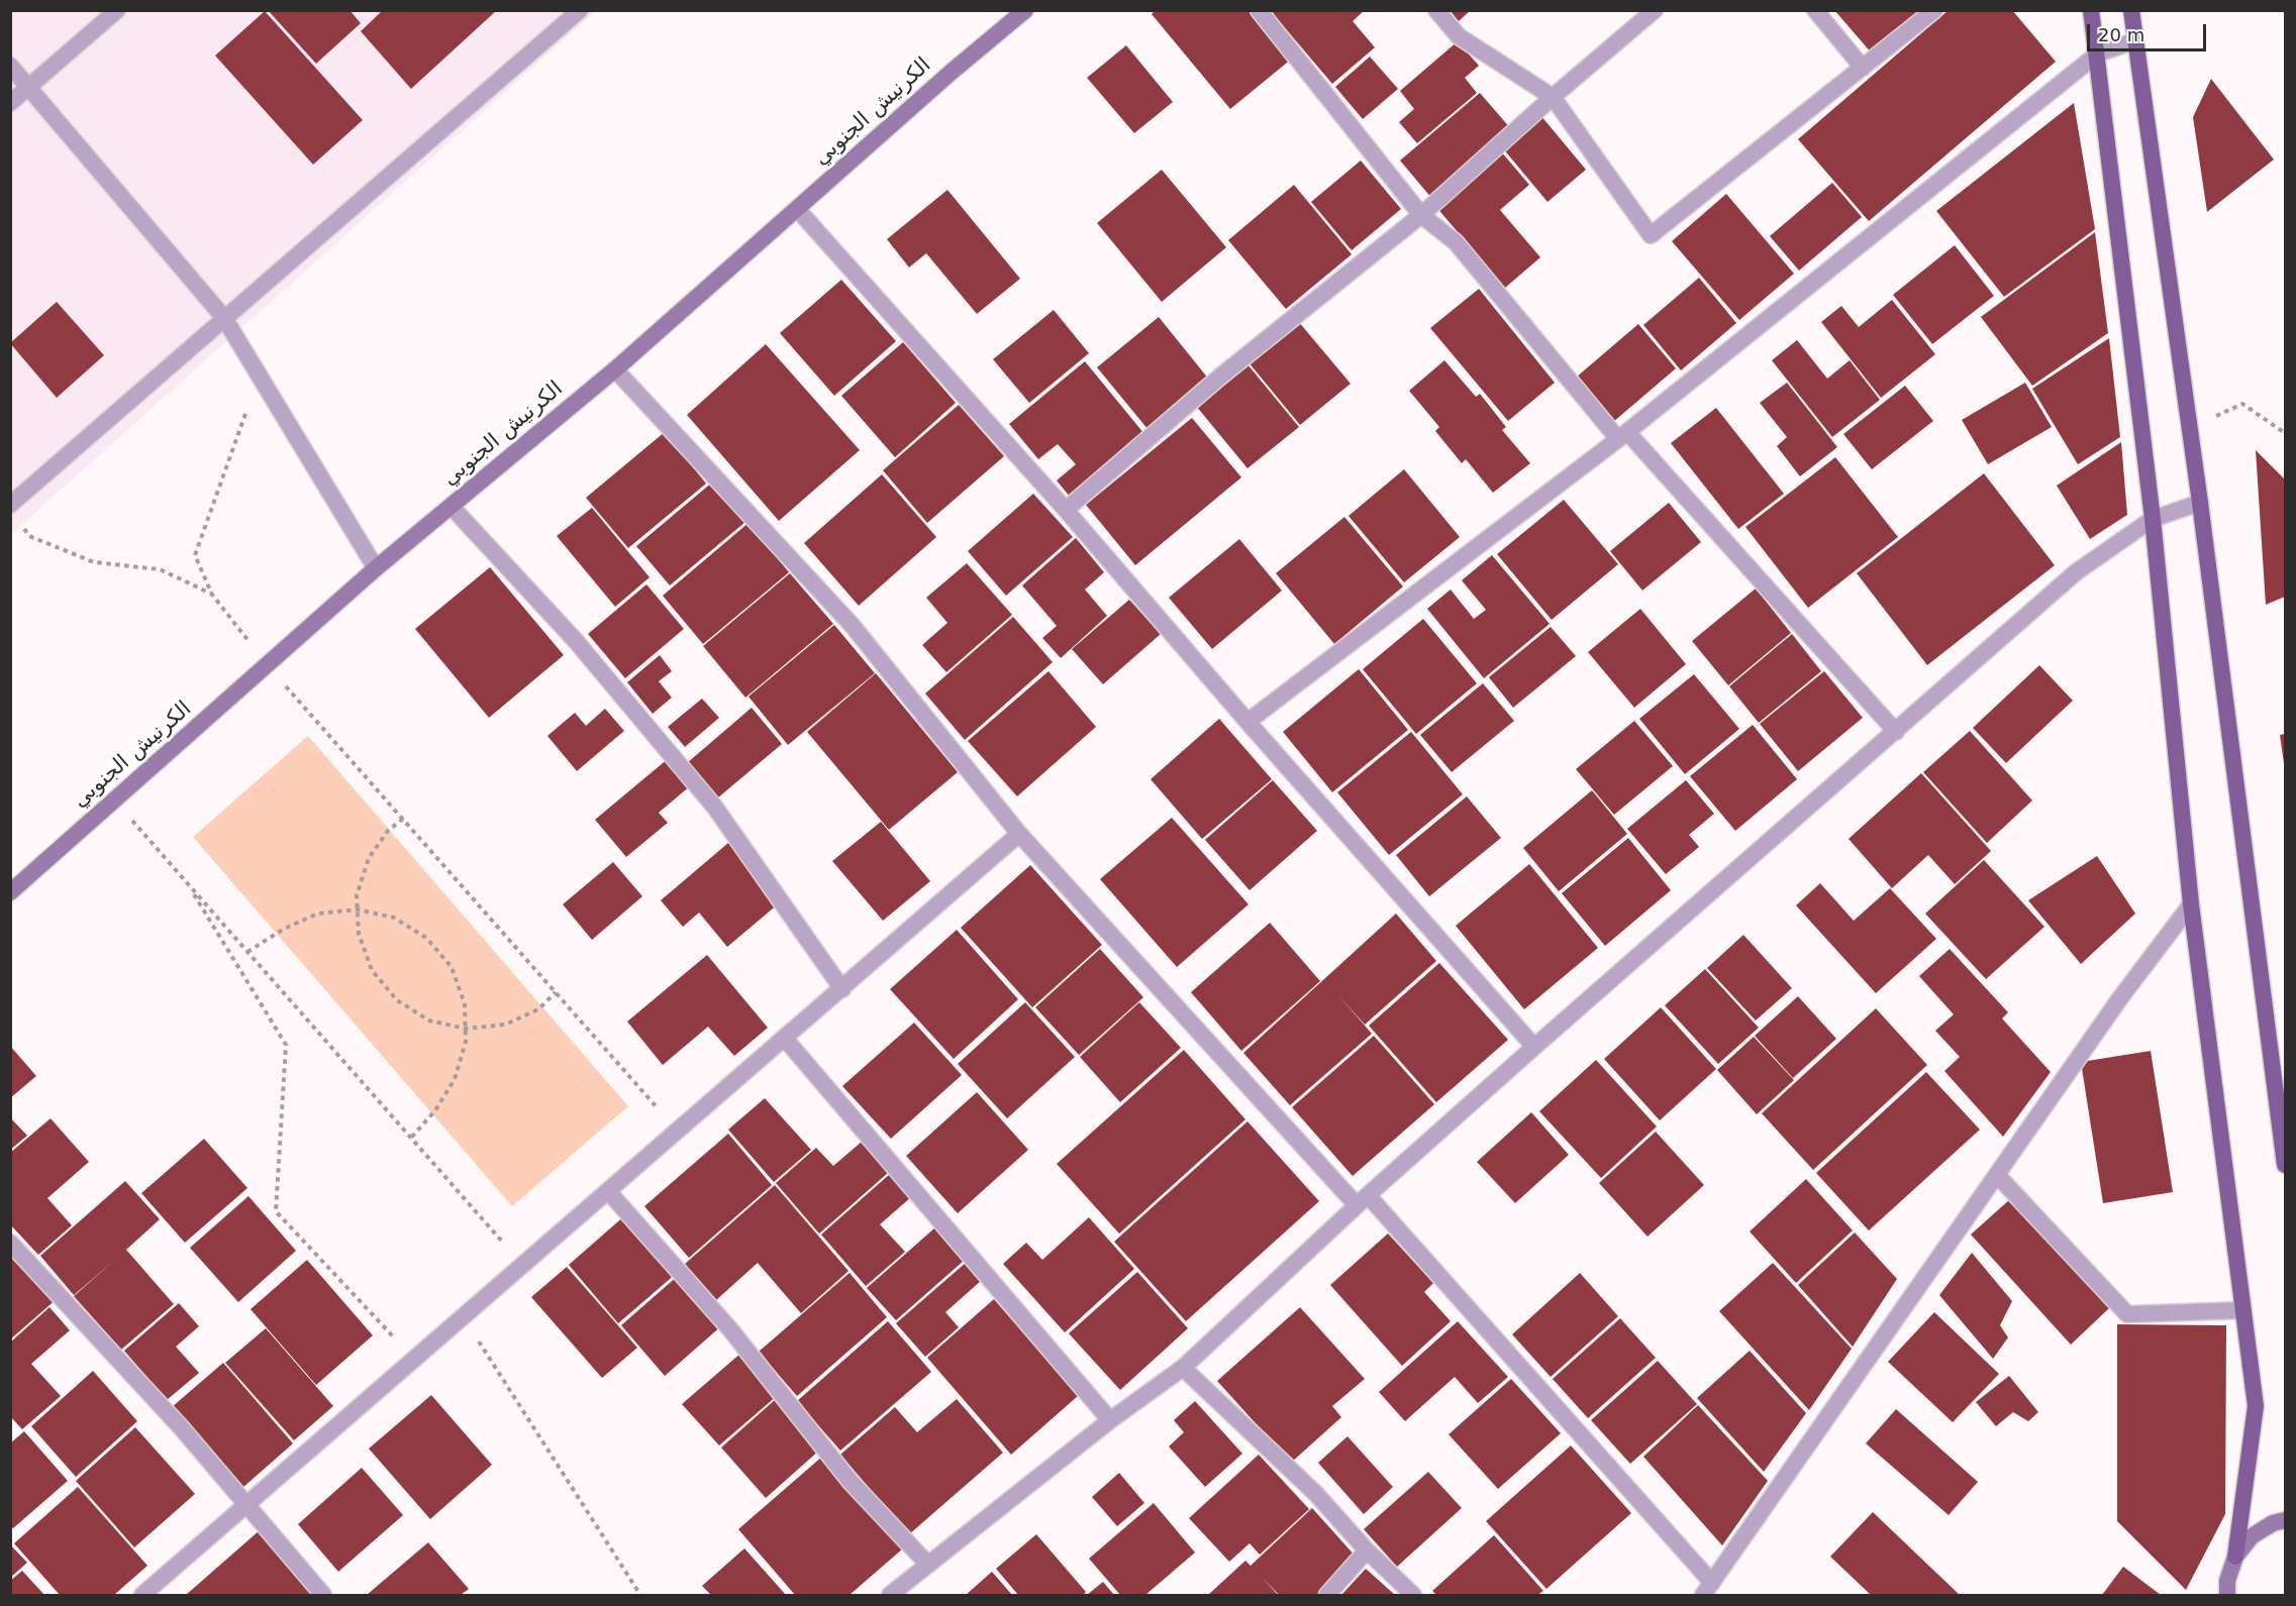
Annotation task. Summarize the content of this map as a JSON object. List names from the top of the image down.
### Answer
{
  "streets": {
    "main road": ["الكرنيش الجنوبي"]
  },
  "scale_bar": "20 m"
}
